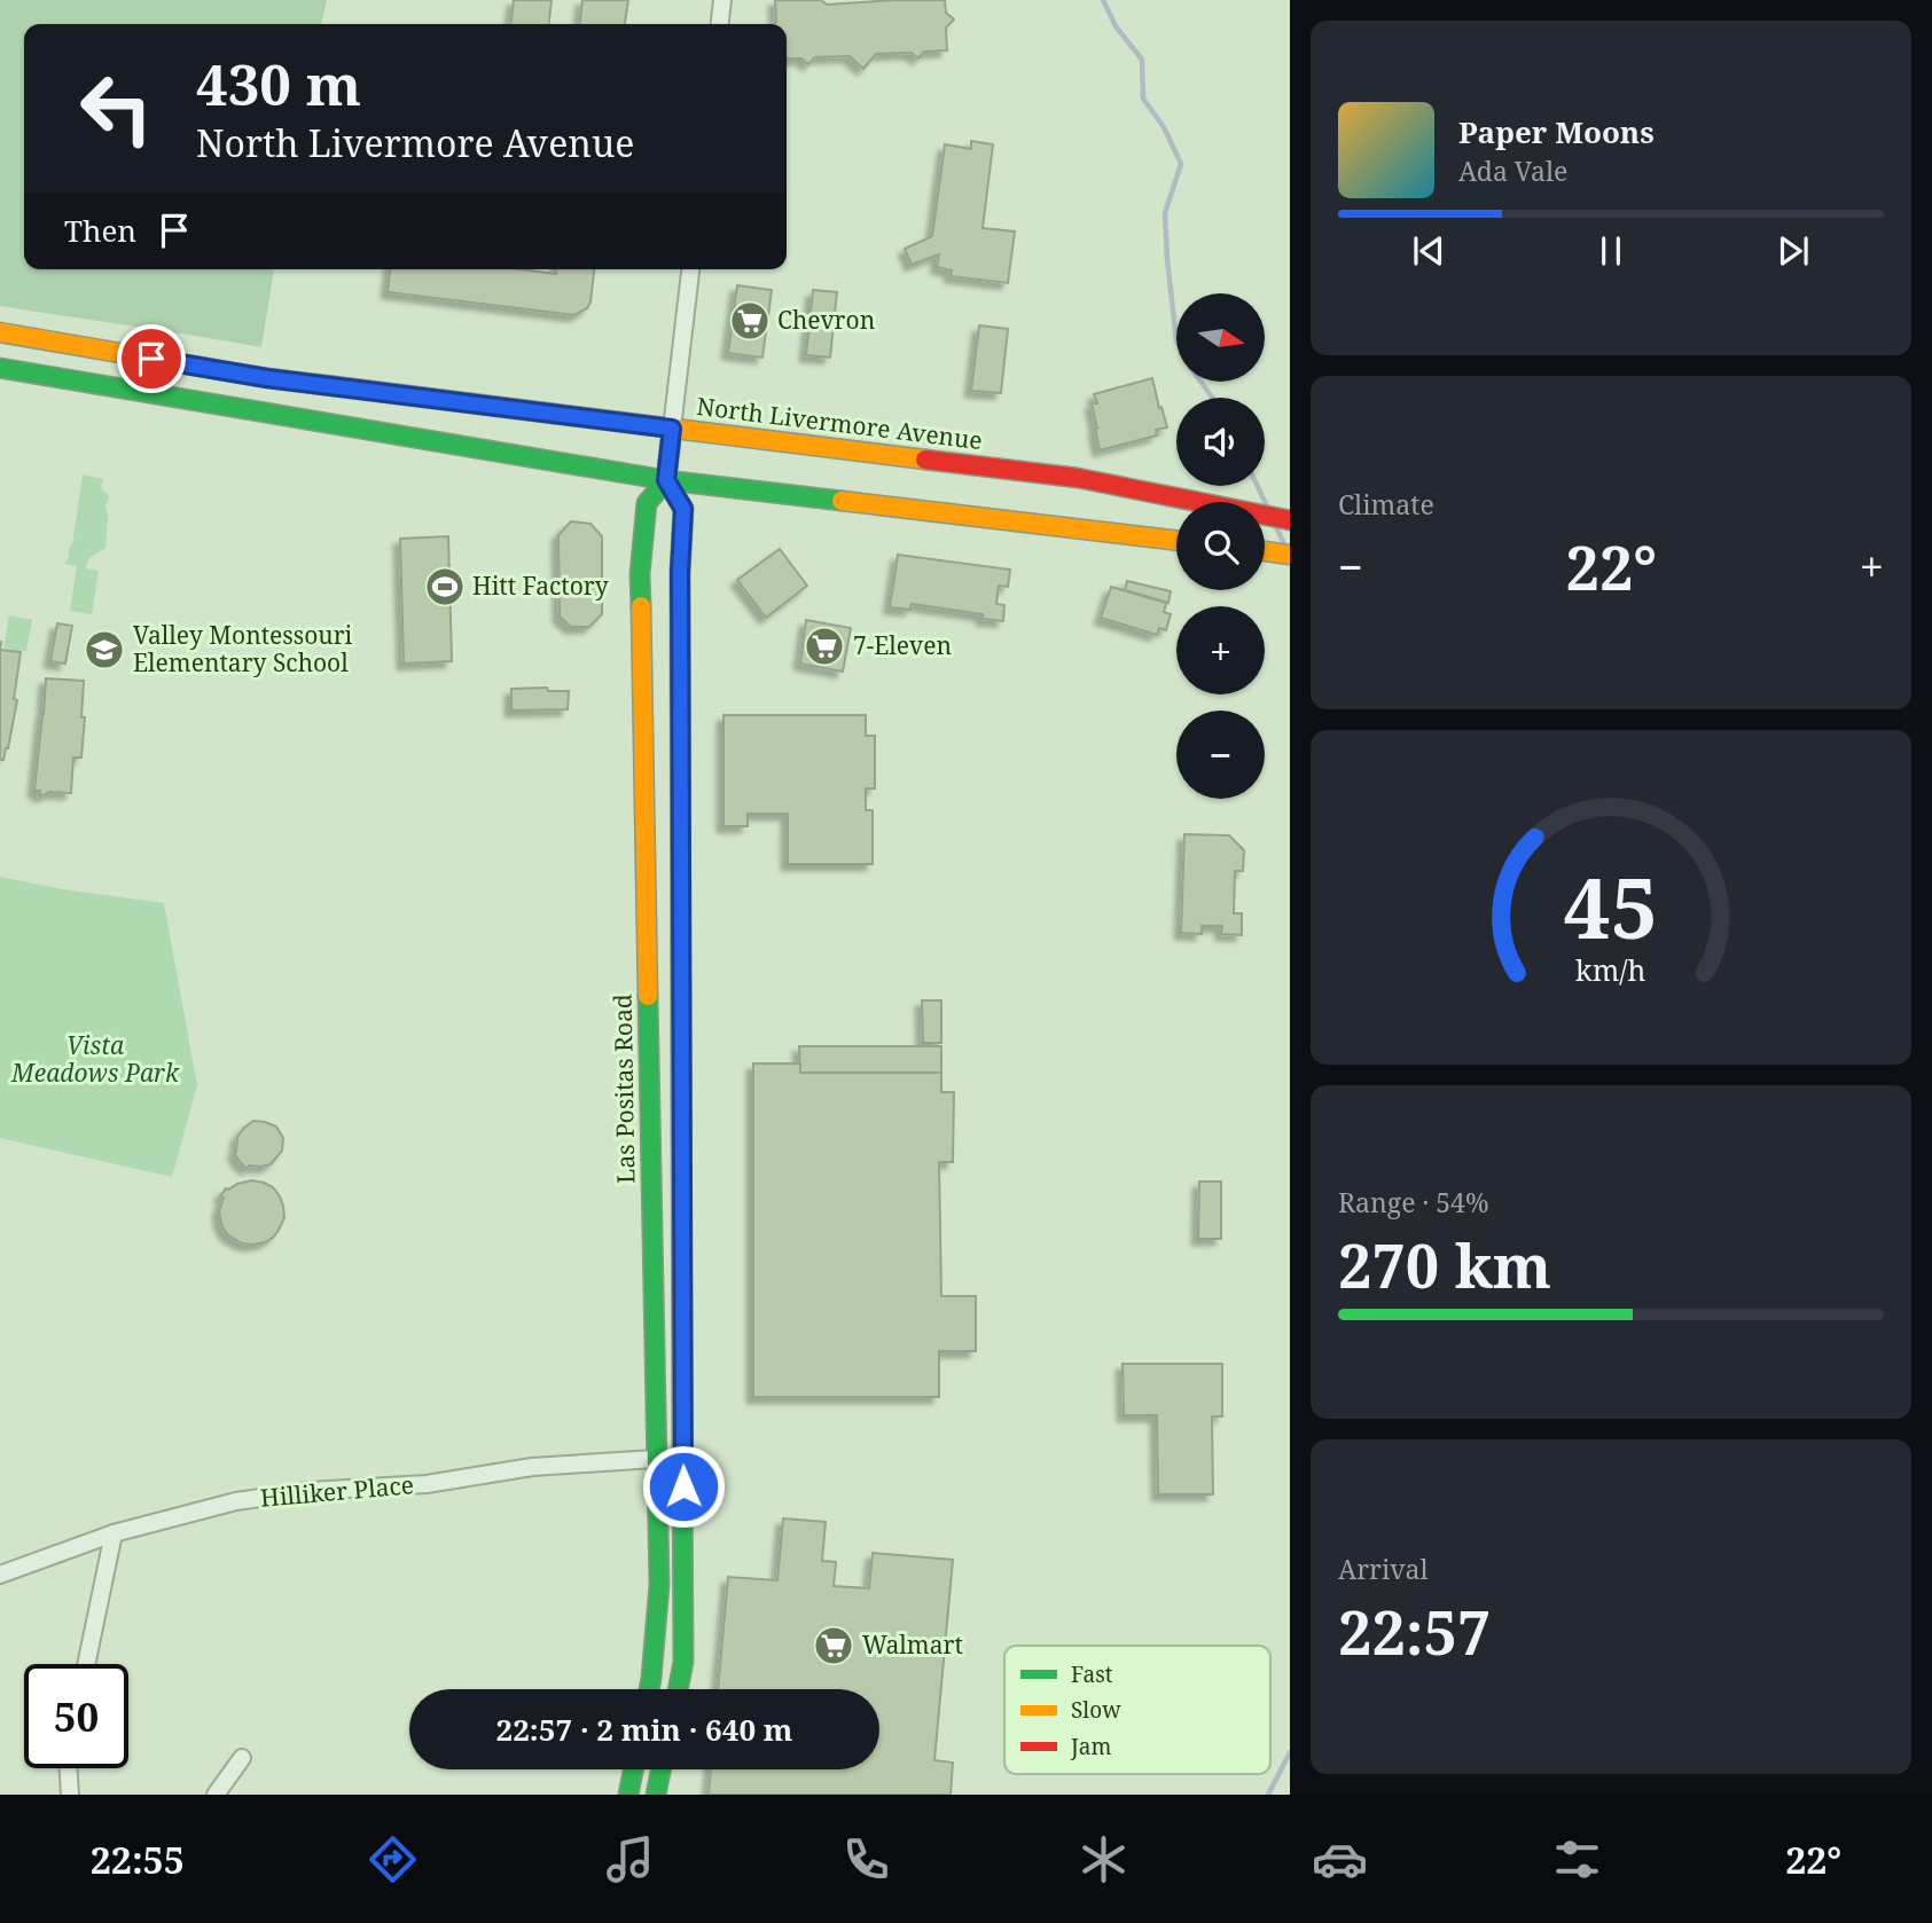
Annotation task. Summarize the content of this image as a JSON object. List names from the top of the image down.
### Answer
{
  "streets": {
    "main road": ["North Livermore Avenue", "Las Positas Road"],
    "street": ["Hilliker Place"]
  },
  "crossings": [
    ["North Livermore Avenue", "Las Positas Road"],
    ["Las Positas Road", "Hilliker Place"]
  ],
  "parks": ["Vista Meadows Park"],
  "places": {
    "supermarket": ["Chevron", "7-Eleven", "Walmart"],
    "sports": ["Hitt Factory"],
    "school or university": ["Valley Montessouri Elementary School"]
  },
  "legend": ["Fast", "Slow", "Jam"],
  "north": "right",
  "page": {
    "turn": ["430 m", "North Livermore Avenue"],
    "song": ["Paper Moons", "Ada Vale"],
    "then": "Then",
    "map_buttons": ["+", "−"],
    "tile": [
      "Climate",
      ["Range · 54%", "270 km"],
      ["Arrival", "22:57"]
    ],
    "heat": ["−", "22°", "+"],
    "limit": "50",
    "trip": "22:57 · 2 min · 640 m",
    "tabs": ["22:55", "22°"],
    "gauge": ["45", "km/h"]
  }
}
